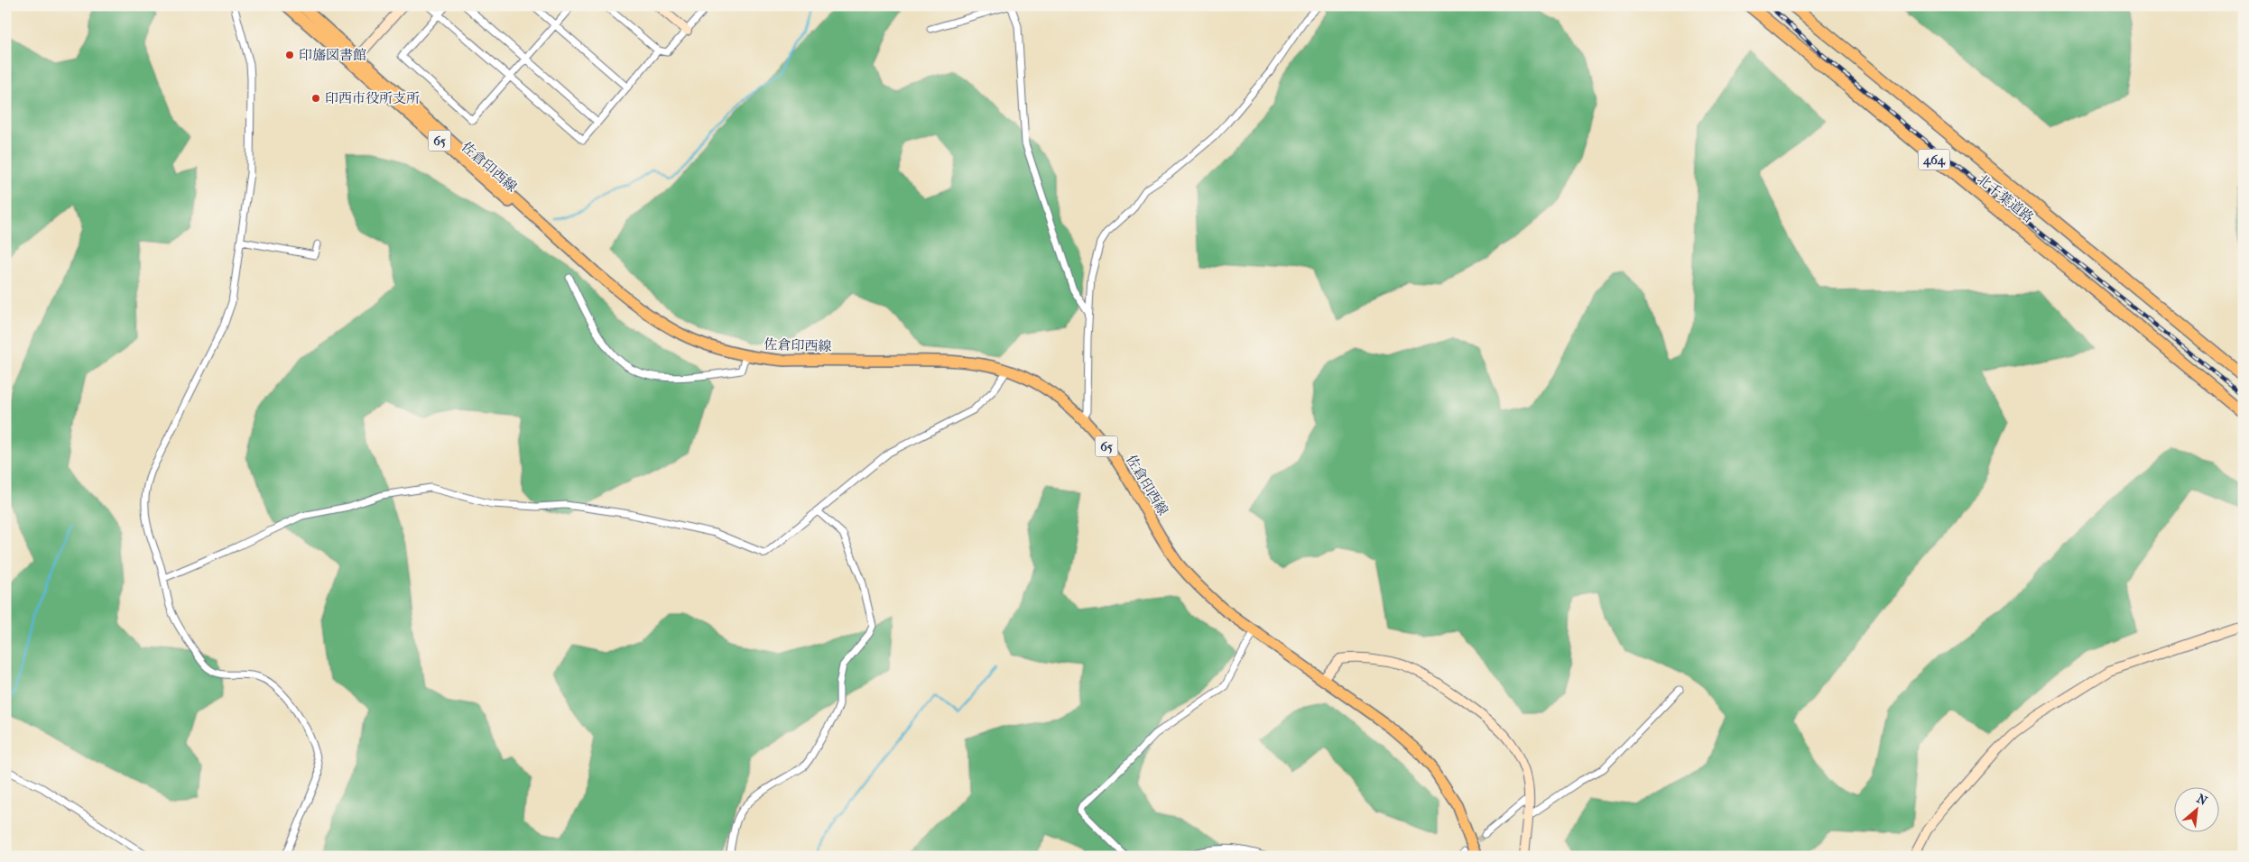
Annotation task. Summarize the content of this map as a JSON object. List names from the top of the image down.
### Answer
{
  "streets": {
    "highway": ["464", "北千葉道路"],
    "main road": ["65", "佐倉印西線"]
  },
  "places": ["印旛図書館", "印西市役所支所"],
  "north": "top right"
}
